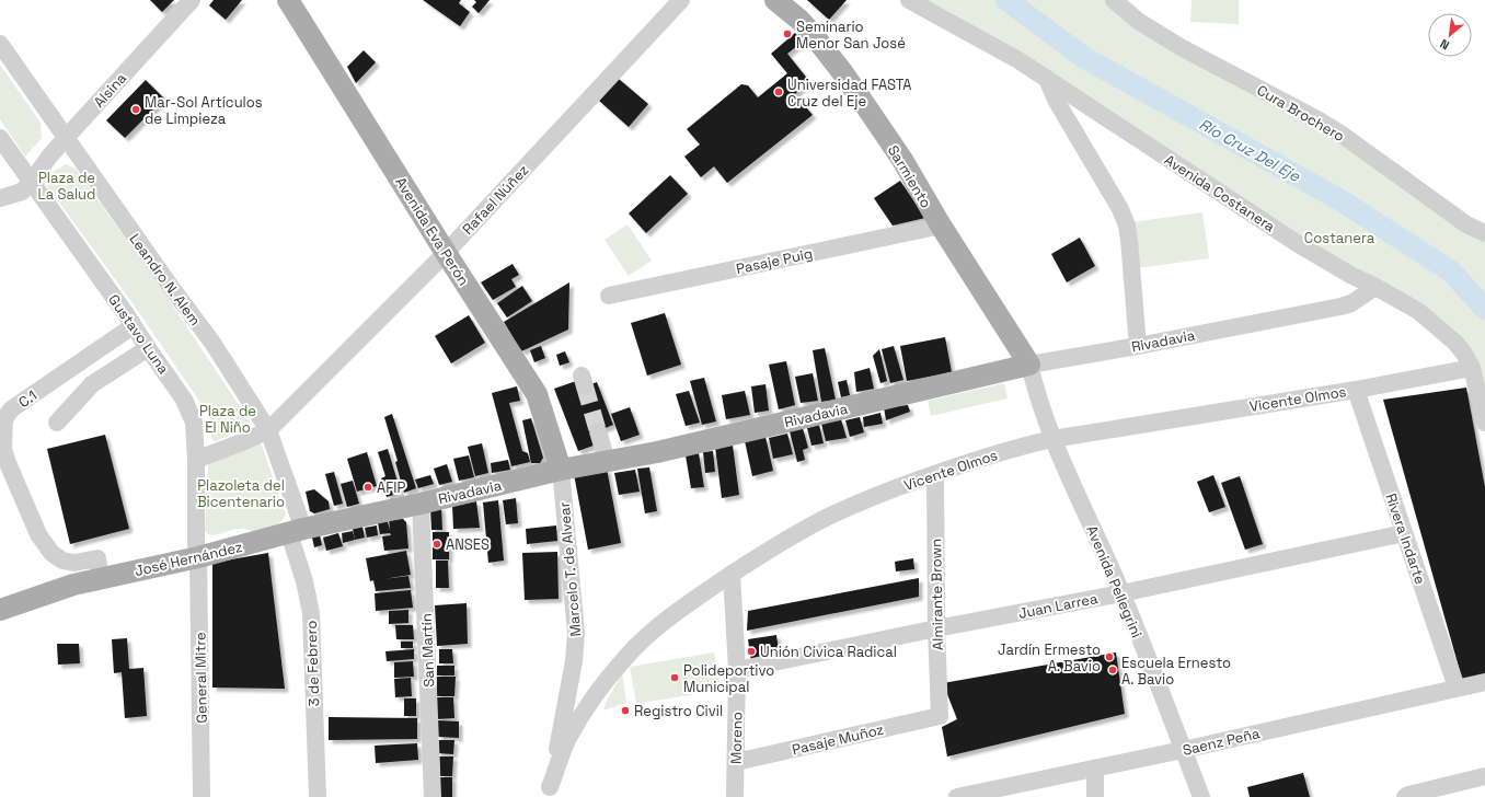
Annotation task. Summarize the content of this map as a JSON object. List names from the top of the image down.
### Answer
{
  "streets": {
    "main road": [
      "Sarmiento",
      "Avenida Eva Perón",
      "Rivadavia",
      "José Hernández"
    ],
    "street": [
      "Alsina",
      "Cura Brochero",
      "Avenida Costanera",
      "Rafael Núñez",
      "Pasaje Puig",
      "Leandro N. Alem",
      "Gustavo Luna",
      "C.1",
      "Vicente Olmos",
      "Rivera Indarte",
      "Marcelo T. de Alvear",
      "Avenida Pellegrini",
      "Almirante Brown",
      "Juan Larrea",
      "San Martín",
      "3 de Febrero",
      "General Mitre",
      "Moreno",
      "Pasaje Muñoz",
      "Saenz Peña"
    ]
  },
  "crossings": [
    ["Alsina", "Leandro N. Alem"],
    ["Alsina", "Gustavo Luna"],
    ["Sarmiento", "Pasaje Puig"],
    ["Sarmiento", "Rivadavia"],
    ["Sarmiento", "Avenida Pellegrini"],
    ["Avenida Costanera", "Rivadavia"],
    ["Avenida Costanera", "Vicente Olmos"],
    ["Rafael Núñez", "Avenida Eva Perón"],
    ["Rafael Núñez", "Leandro N. Alem"],
    ["Avenida Eva Perón", "Rivadavia"],
    ["Avenida Eva Perón", "Marcelo T. de Alvear"],
    ["Leandro N. Alem", "Rivadavia"],
    ["Leandro N. Alem", "3 de Febrero"],
    ["Gustavo Luna", "C.1"],
    ["Gustavo Luna", "José Hernández"],
    ["Gustavo Luna", "General Mitre"],
    ["Rivadavia", "José Hernández"],
    ["Rivadavia", "Marcelo T. de Alvear"],
    ["Rivadavia", "Avenida Pellegrini"],
    ["Rivadavia", "San Martín"],
    ["Rivadavia", "3 de Febrero"],
    ["C.1", "José Hernández"],
    ["Vicente Olmos", "Rivera Indarte"],
    ["Vicente Olmos", "Marcelo T. de Alvear"],
    ["Vicente Olmos", "Avenida Pellegrini"],
    ["Vicente Olmos", "Almirante Brown"],
    ["Vicente Olmos", "Moreno"],
    ["Rivera Indarte", "Juan Larrea"],
    ["Rivera Indarte", "Saenz Peña"],
    ["José Hernández", "General Mitre"],
    ["Avenida Pellegrini", "Juan Larrea"],
    ["Avenida Pellegrini", "Saenz Peña"],
    ["Almirante Brown", "Juan Larrea"],
    ["Almirante Brown", "Pasaje Muñoz"],
    ["Juan Larrea", "Moreno"],
    ["Moreno", "Pasaje Muñoz"]
  ],
  "water": ["Río Cruz Del Eje"],
  "parks": [
    "Plaza de La Salud",
    "Costanera",
    "Plaza de El Niño",
    "Plazoleta del Bicentenario"
  ],
  "places": [
    "Seminario Menor San José",
    "Universidad FASTA Cruz del Eje",
    "Mar-Sol Artículos de Limpieza",
    "AFIP",
    "ANSES",
    "Unión Cívica Radical",
    "Jardín Ermesto A. Bavio",
    "Escuela Ernesto A. Bavio",
    "Polideportivo Municipal",
    "Registro Civil"
  ],
  "north": "bottom left"
}
